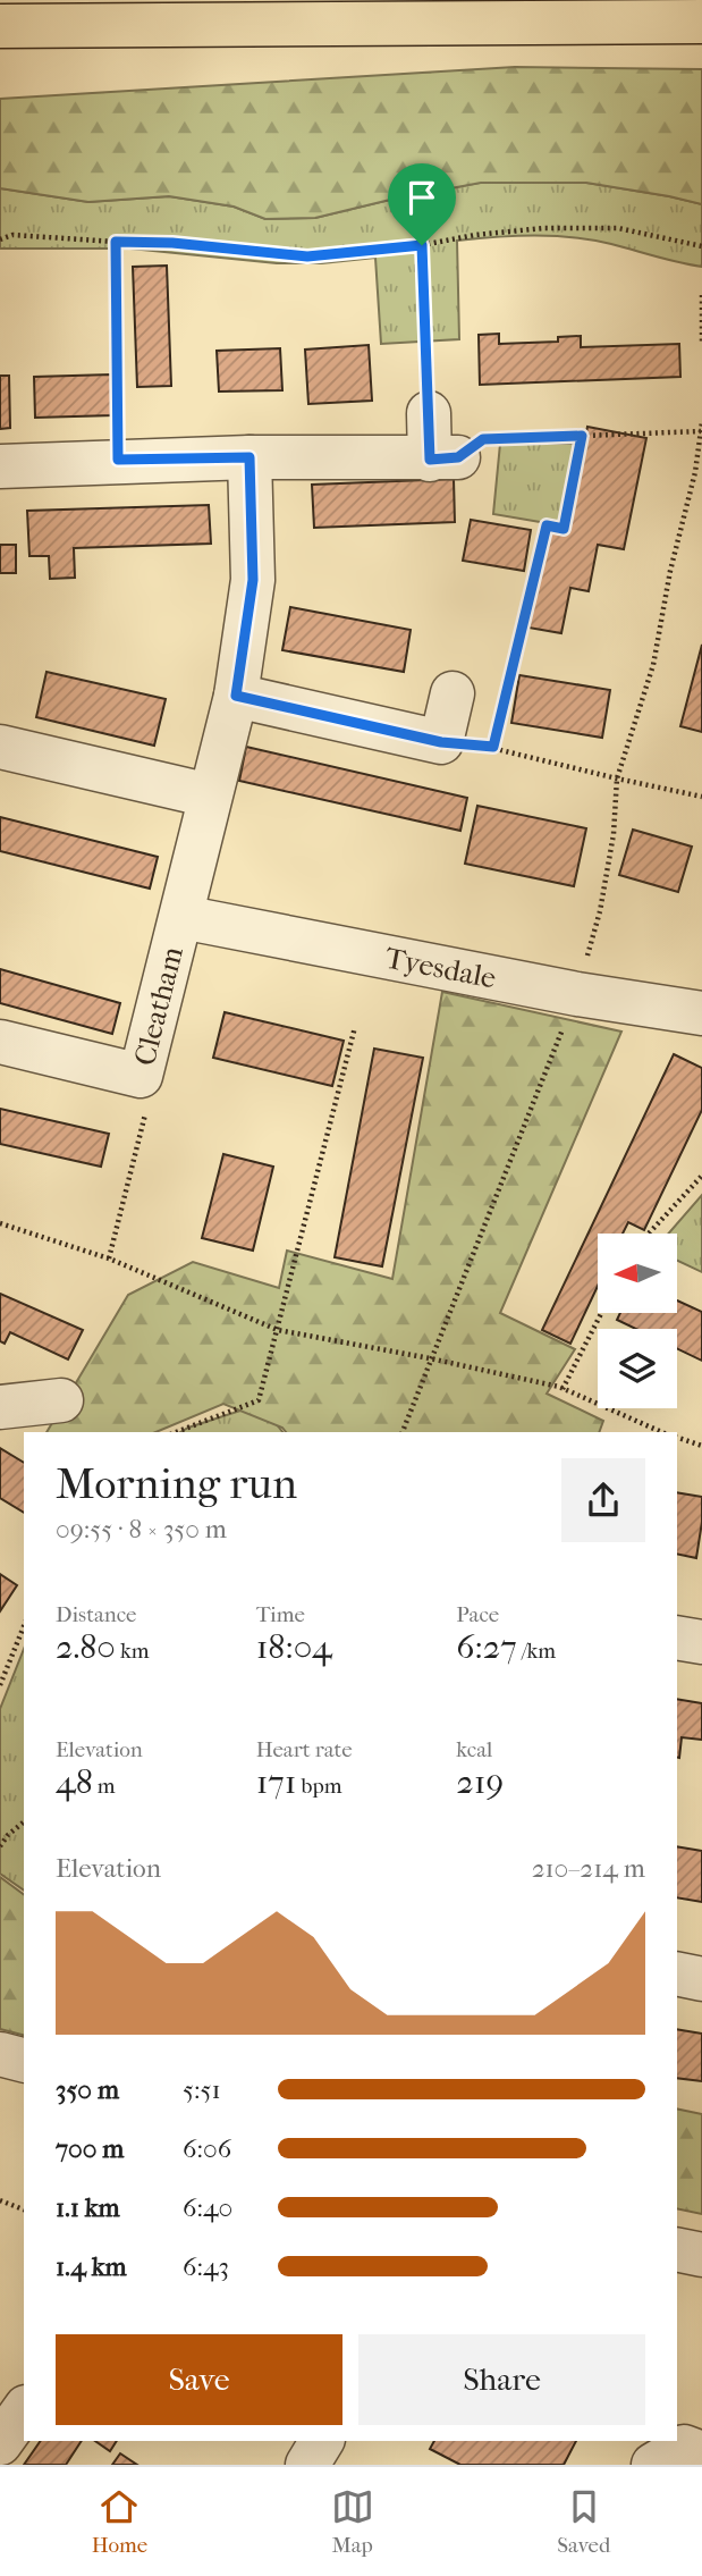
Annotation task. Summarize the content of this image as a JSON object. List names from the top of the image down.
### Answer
{
  "streets": {
    "street": ["Tyesdale", "Cleatham"]
  },
  "crossings": [
    ["Tyesdale", "Cleatham"]
  ],
  "north": "left",
  "page": {
    "heading": ["Morning run", "09:55 · 8 × 350 m"],
    "stats": [
      ["Distance", "2.80 km"],
      ["Time", "18:04"],
      ["Pace", "6:27 /km"],
      ["Elevation", "48 m"],
      ["Heart rate", "171 bpm"],
      ["kcal", "219"]
    ],
    "chart": ["Elevation", "210–214 m"],
    "list": [
      {
        "name": "350 m",
        "note": "5:51"
      },
      {
        "name": "700 m",
        "note": "6:06"
      },
      {
        "name": "1.1 km",
        "note": "6:40"
      },
      {
        "name": "1.4 km",
        "note": "6:43"
      }
    ],
    "buttons": ["Save", "Share"],
    "tabs": ["Home", "Map", "Saved"]
  }
}
